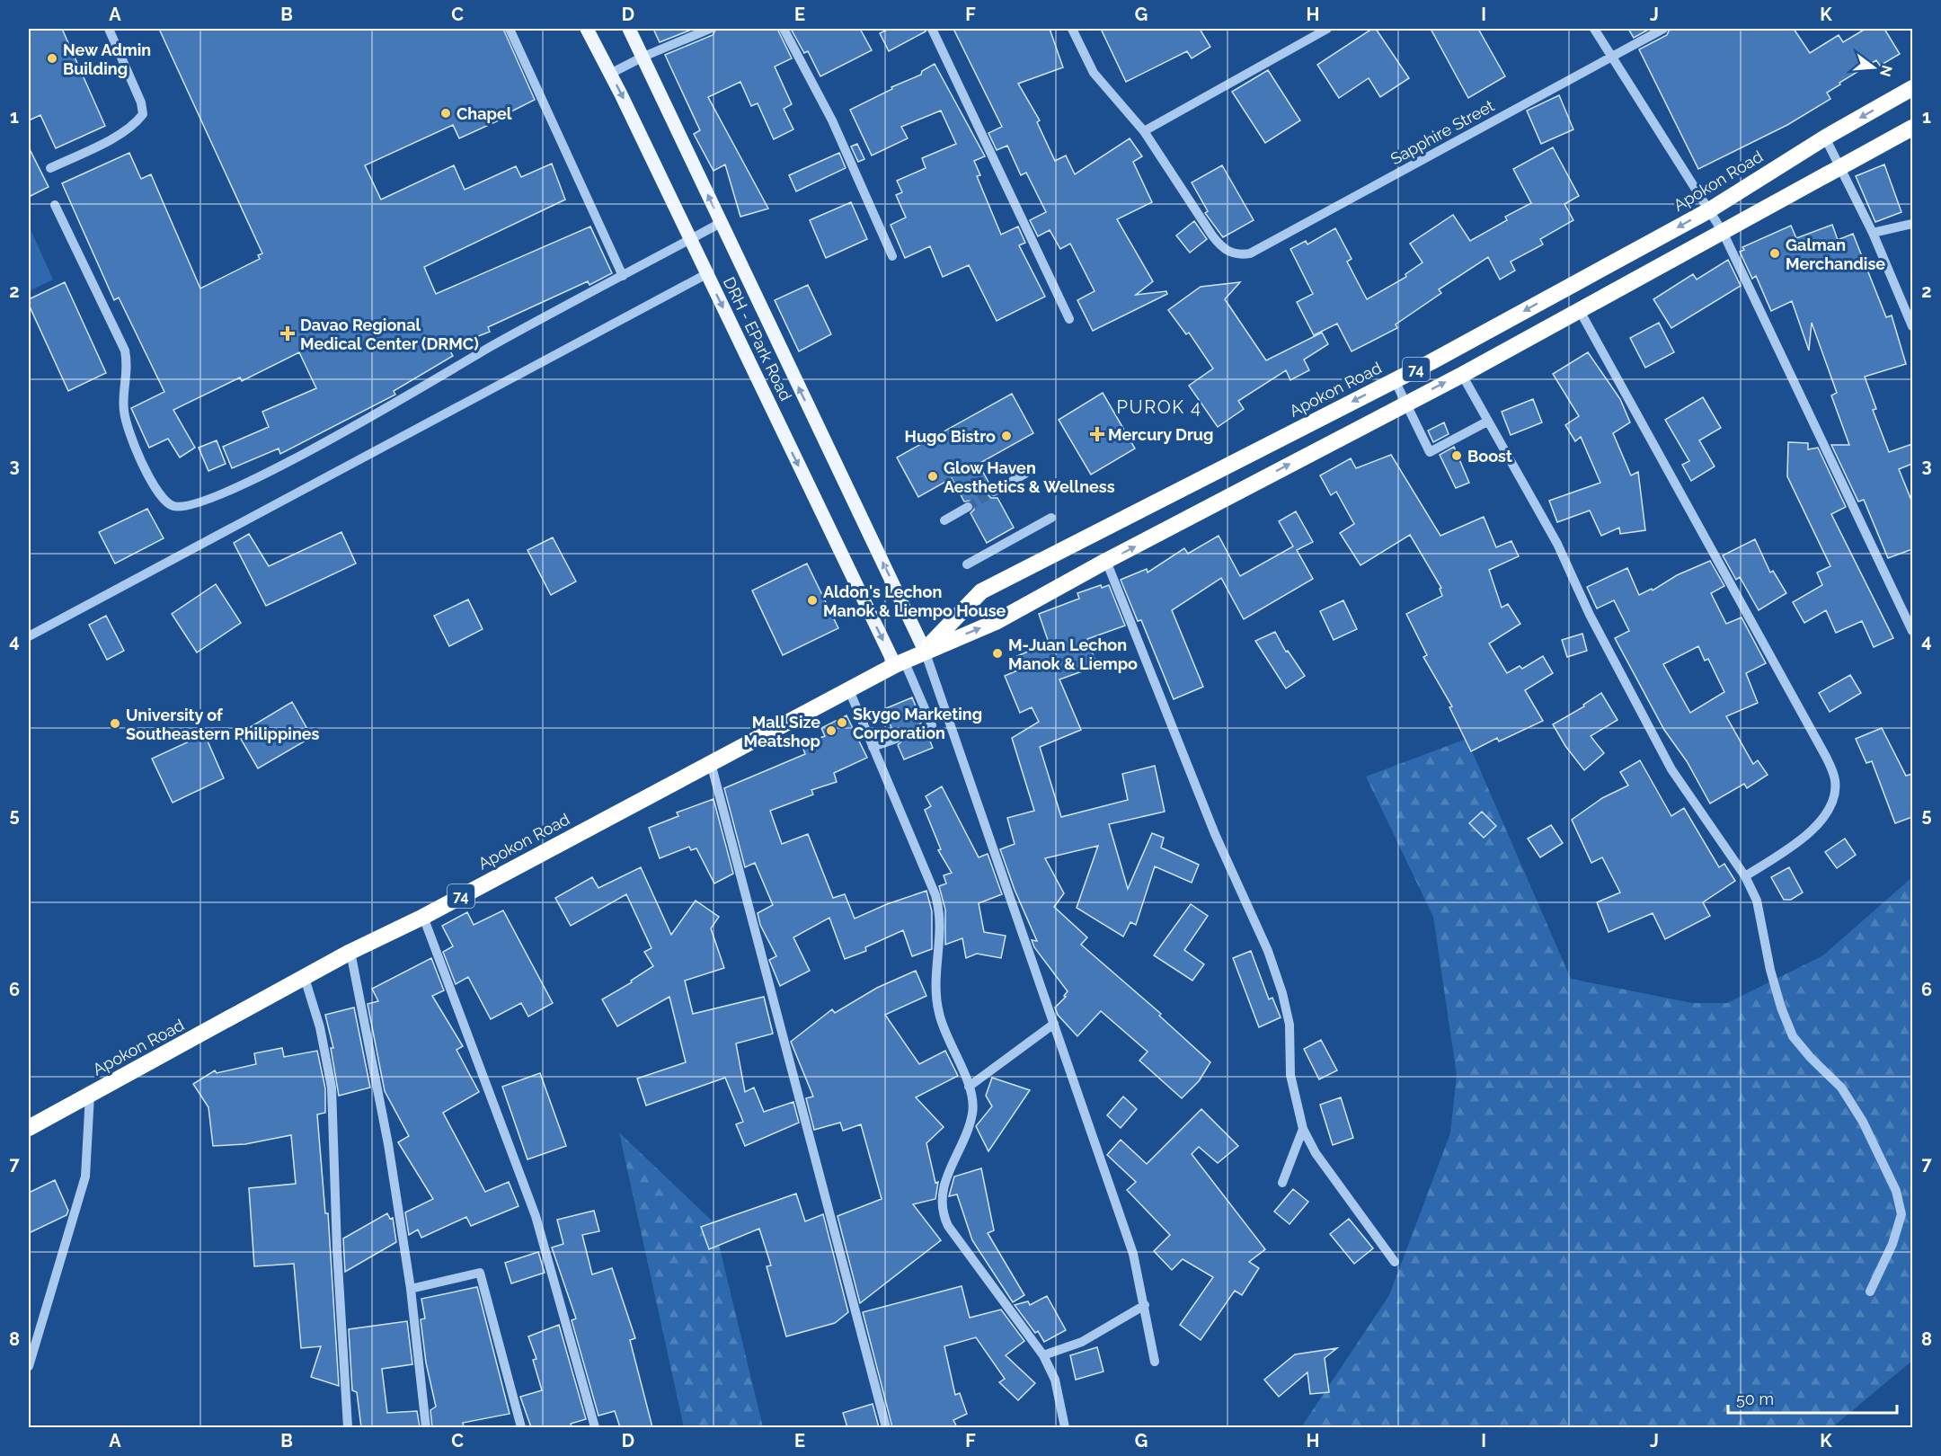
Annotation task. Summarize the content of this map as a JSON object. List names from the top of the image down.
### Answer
{
  "streets": {
    "highway": ["Apokon Road", "74"],
    "main road": ["DRH - EPark Road"],
    "street": ["Sapphire Street"]
  },
  "crossings": [
    ["Apokon Road", "DRH - EPark Road"]
  ],
  "districts": ["PUROK 4"],
  "places": {
    "other": [
      "New Admin Building",
      "Chapel",
      "Galman Merchandise",
      "Hugo Bistro",
      "Boost",
      "Glow Haven Aesthetics & Wellness",
      "Aldon's Lechon Manok & Liempo House",
      "M-Juan Lechon Manok & Liempo",
      "Skygo Marketing Corporation",
      "University of Southeastern Philippines",
      "Mall Size Meatshop"
    ],
    "health": ["Davao Regional Medical Center (DRMC)", "Mercury Drug"]
  },
  "scale_bar": "50 m",
  "north": "right",
  "grid": {
    "columns": [
      "A",
      "B",
      "C",
      "D",
      "E",
      "F",
      "G",
      "H",
      "I",
      "J",
      "K"
    ],
    "rows": [
      "1",
      "2",
      "3",
      "4",
      "5",
      "6",
      "7",
      "8"
    ]
  }
}
